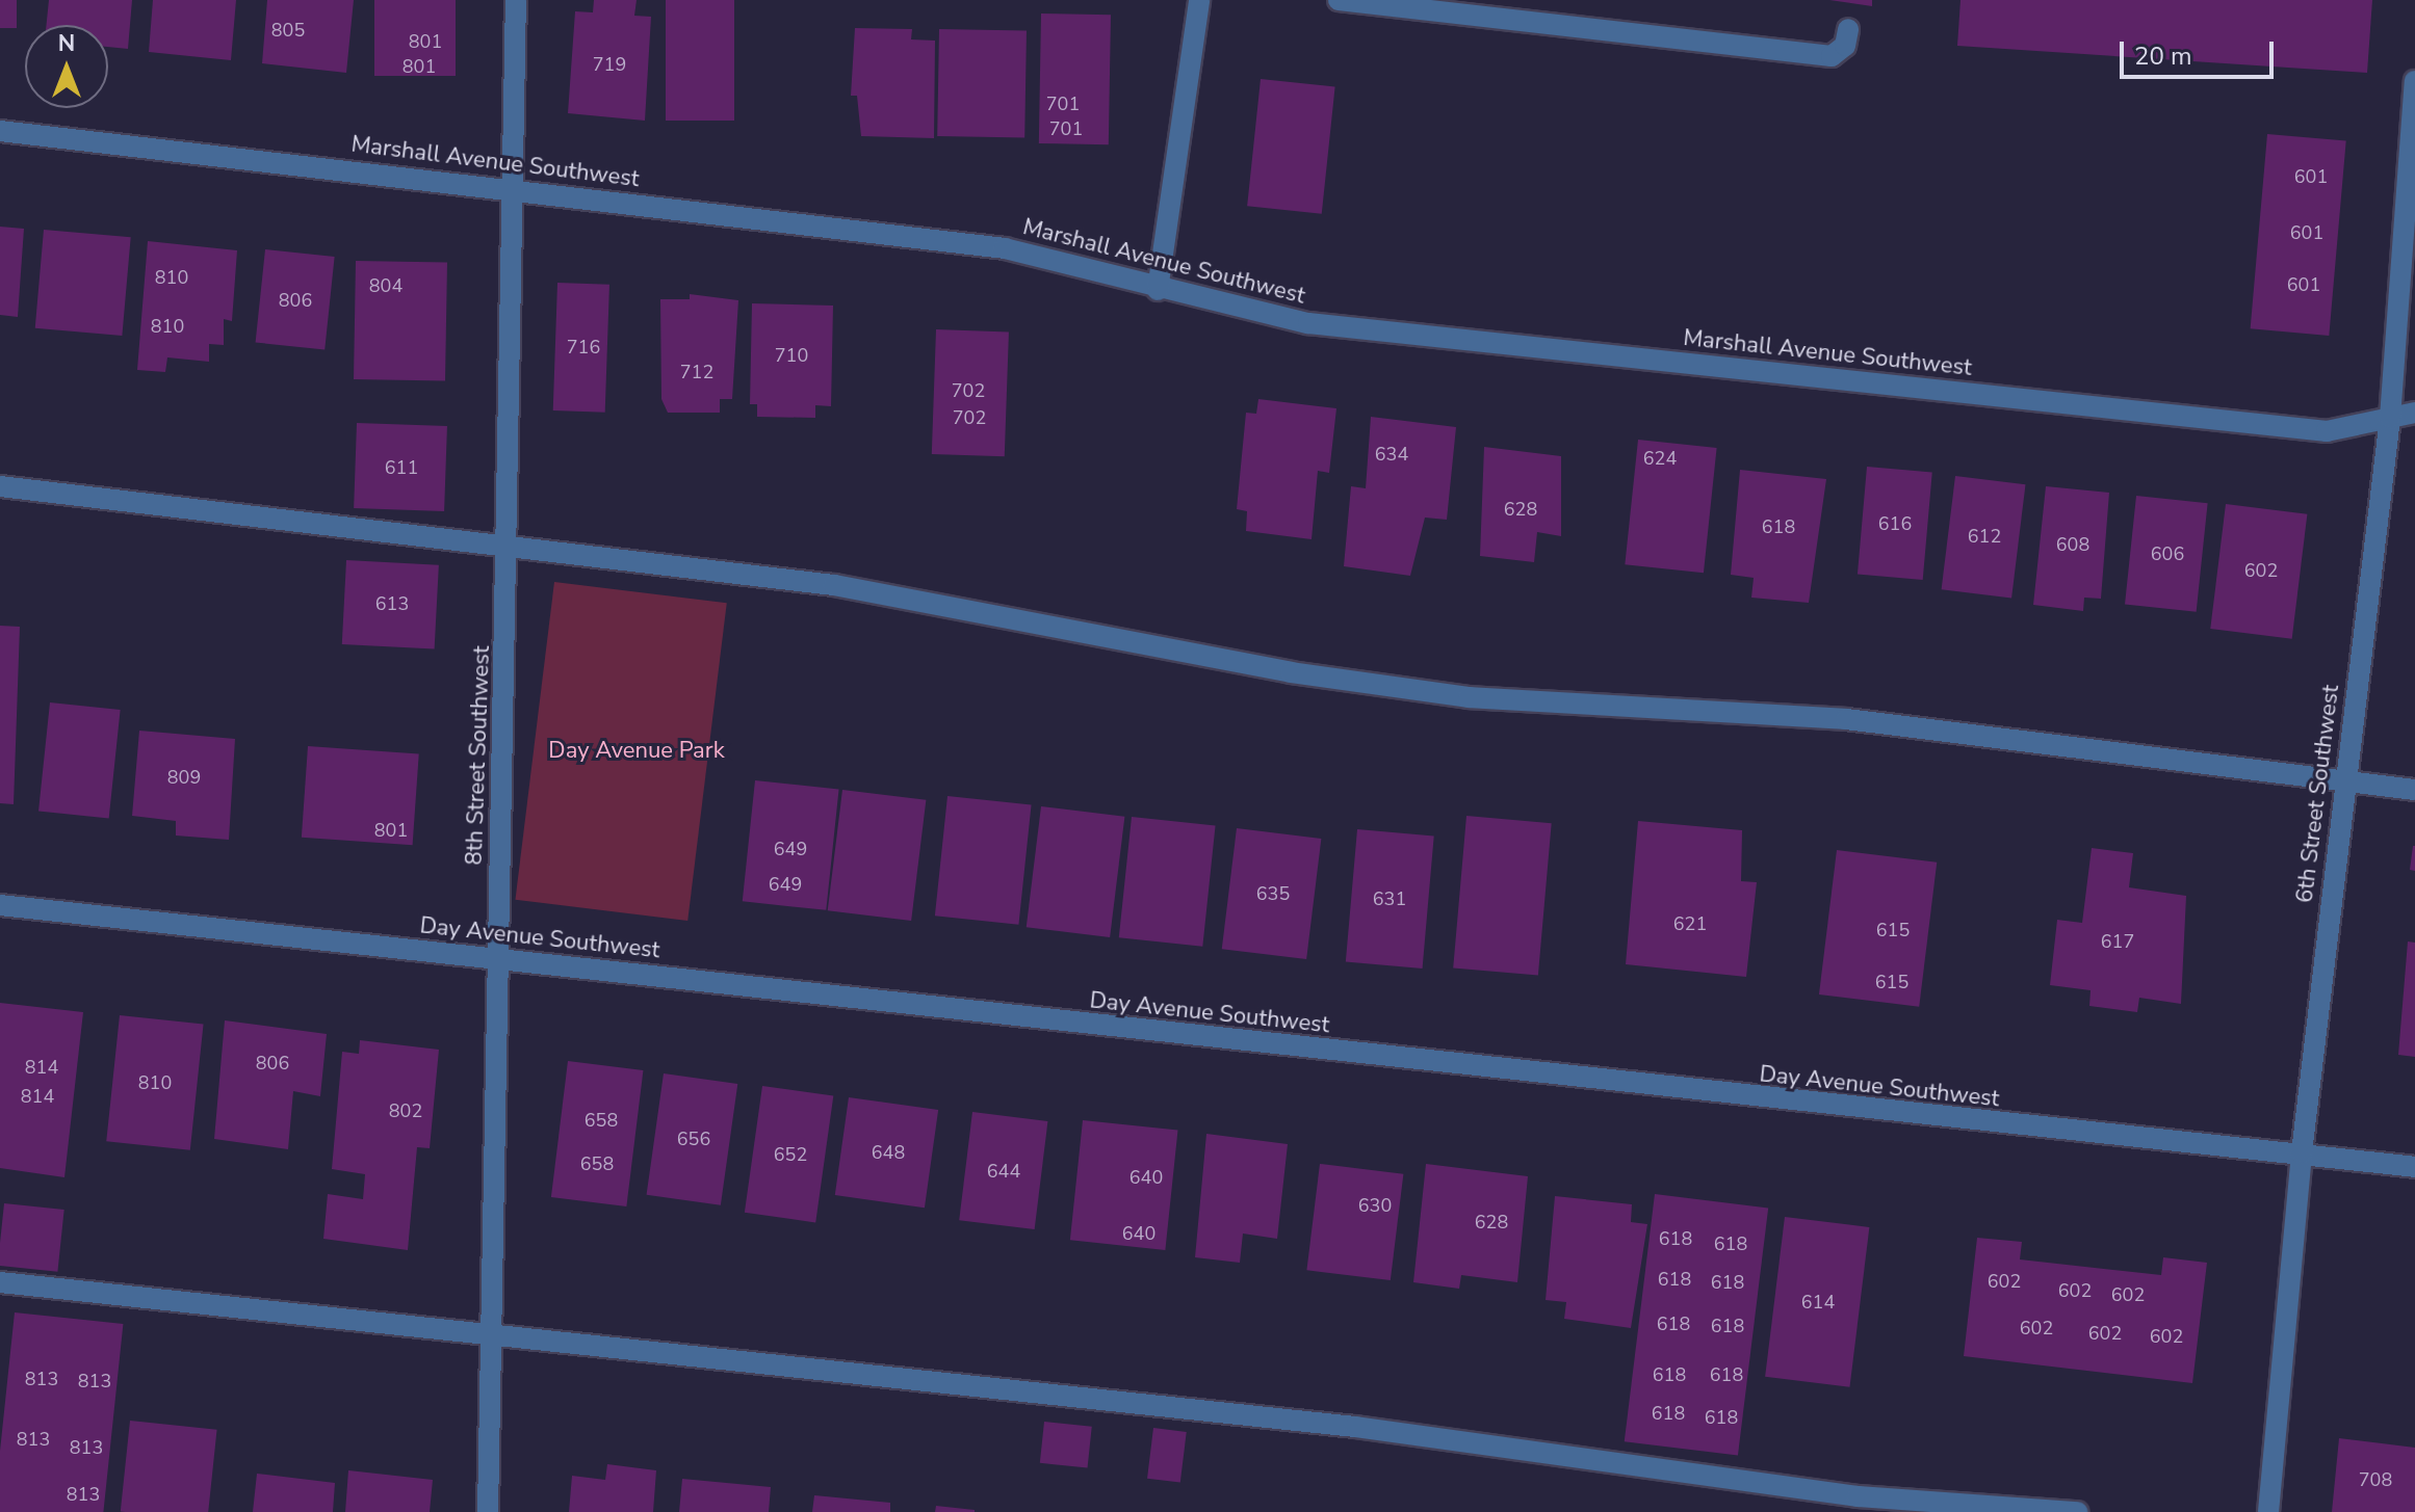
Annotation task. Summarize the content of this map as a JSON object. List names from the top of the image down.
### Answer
{
  "streets": {
    "street": [
      "Marshall Avenue Southwest",
      "8th Street Southwest",
      "6th Street Southwest",
      "Day Avenue Southwest"
    ]
  },
  "crossings": [
    ["Marshall Avenue Southwest", "8th Street Southwest"],
    ["Marshall Avenue Southwest", "6th Street Southwest"],
    ["8th Street Southwest", "Day Avenue Southwest"],
    ["6th Street Southwest", "Day Avenue Southwest"]
  ],
  "parks": ["Day Avenue Park"],
  "house_numbers": [
    "805",
    "801",
    "719",
    "801",
    "701",
    "701",
    "601",
    "601",
    "810",
    "601",
    "804",
    "806",
    "810",
    "716",
    "710",
    "712",
    "702",
    "702",
    "634",
    "624",
    "611",
    "628",
    "616",
    "618",
    "612",
    "608",
    "606",
    "602",
    "613",
    "809",
    "801",
    "649",
    "649",
    "635",
    "631",
    "621",
    "615",
    "617",
    "615",
    "806",
    "814",
    "810",
    "814",
    "802",
    "658",
    "656",
    "648",
    "652",
    "658",
    "644",
    "640",
    "630",
    "628",
    "640",
    "618",
    "618",
    "618",
    "602",
    "618",
    "602",
    "602",
    "614",
    "618",
    "618",
    "602",
    "602",
    "602",
    "618",
    "618",
    "813",
    "813",
    "618",
    "618",
    "813",
    "813",
    "708",
    "813"
  ],
  "scale_bar": "20 m",
  "north": "top"
}
